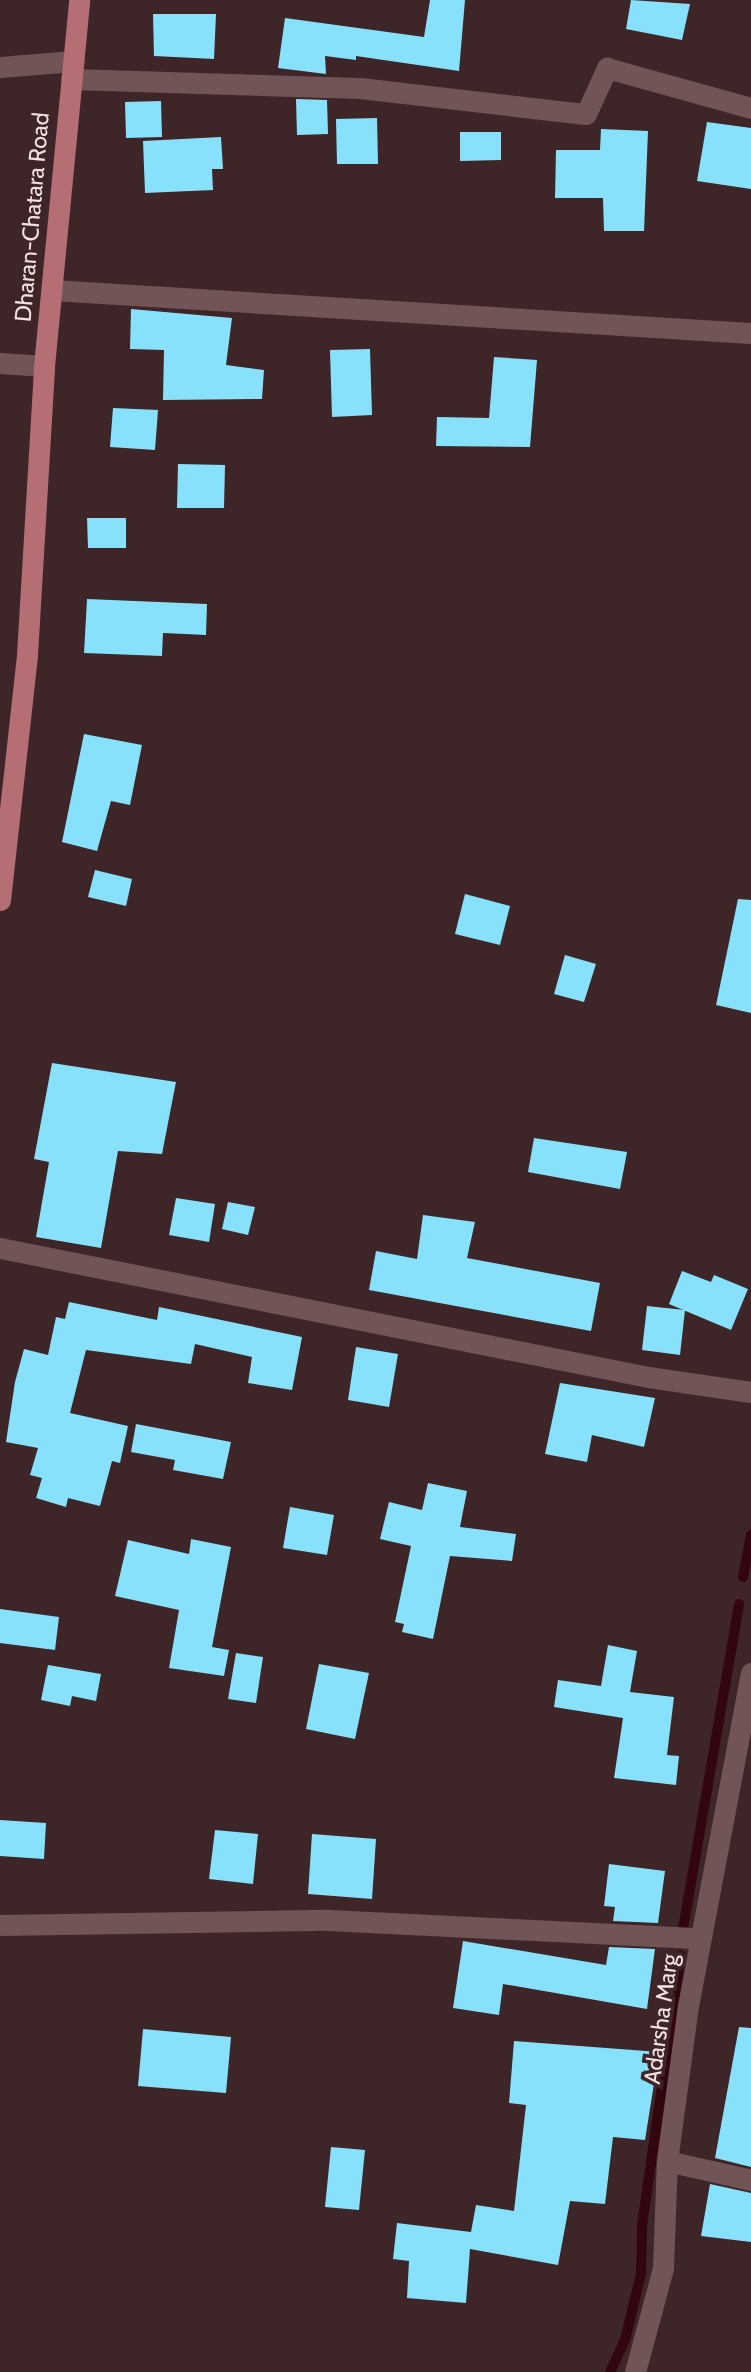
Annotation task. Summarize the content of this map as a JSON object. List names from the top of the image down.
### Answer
{
  "streets": {
    "main road": ["Dharan-Chatara Road"],
    "street": ["Adarsha Marg"]
  }
}
